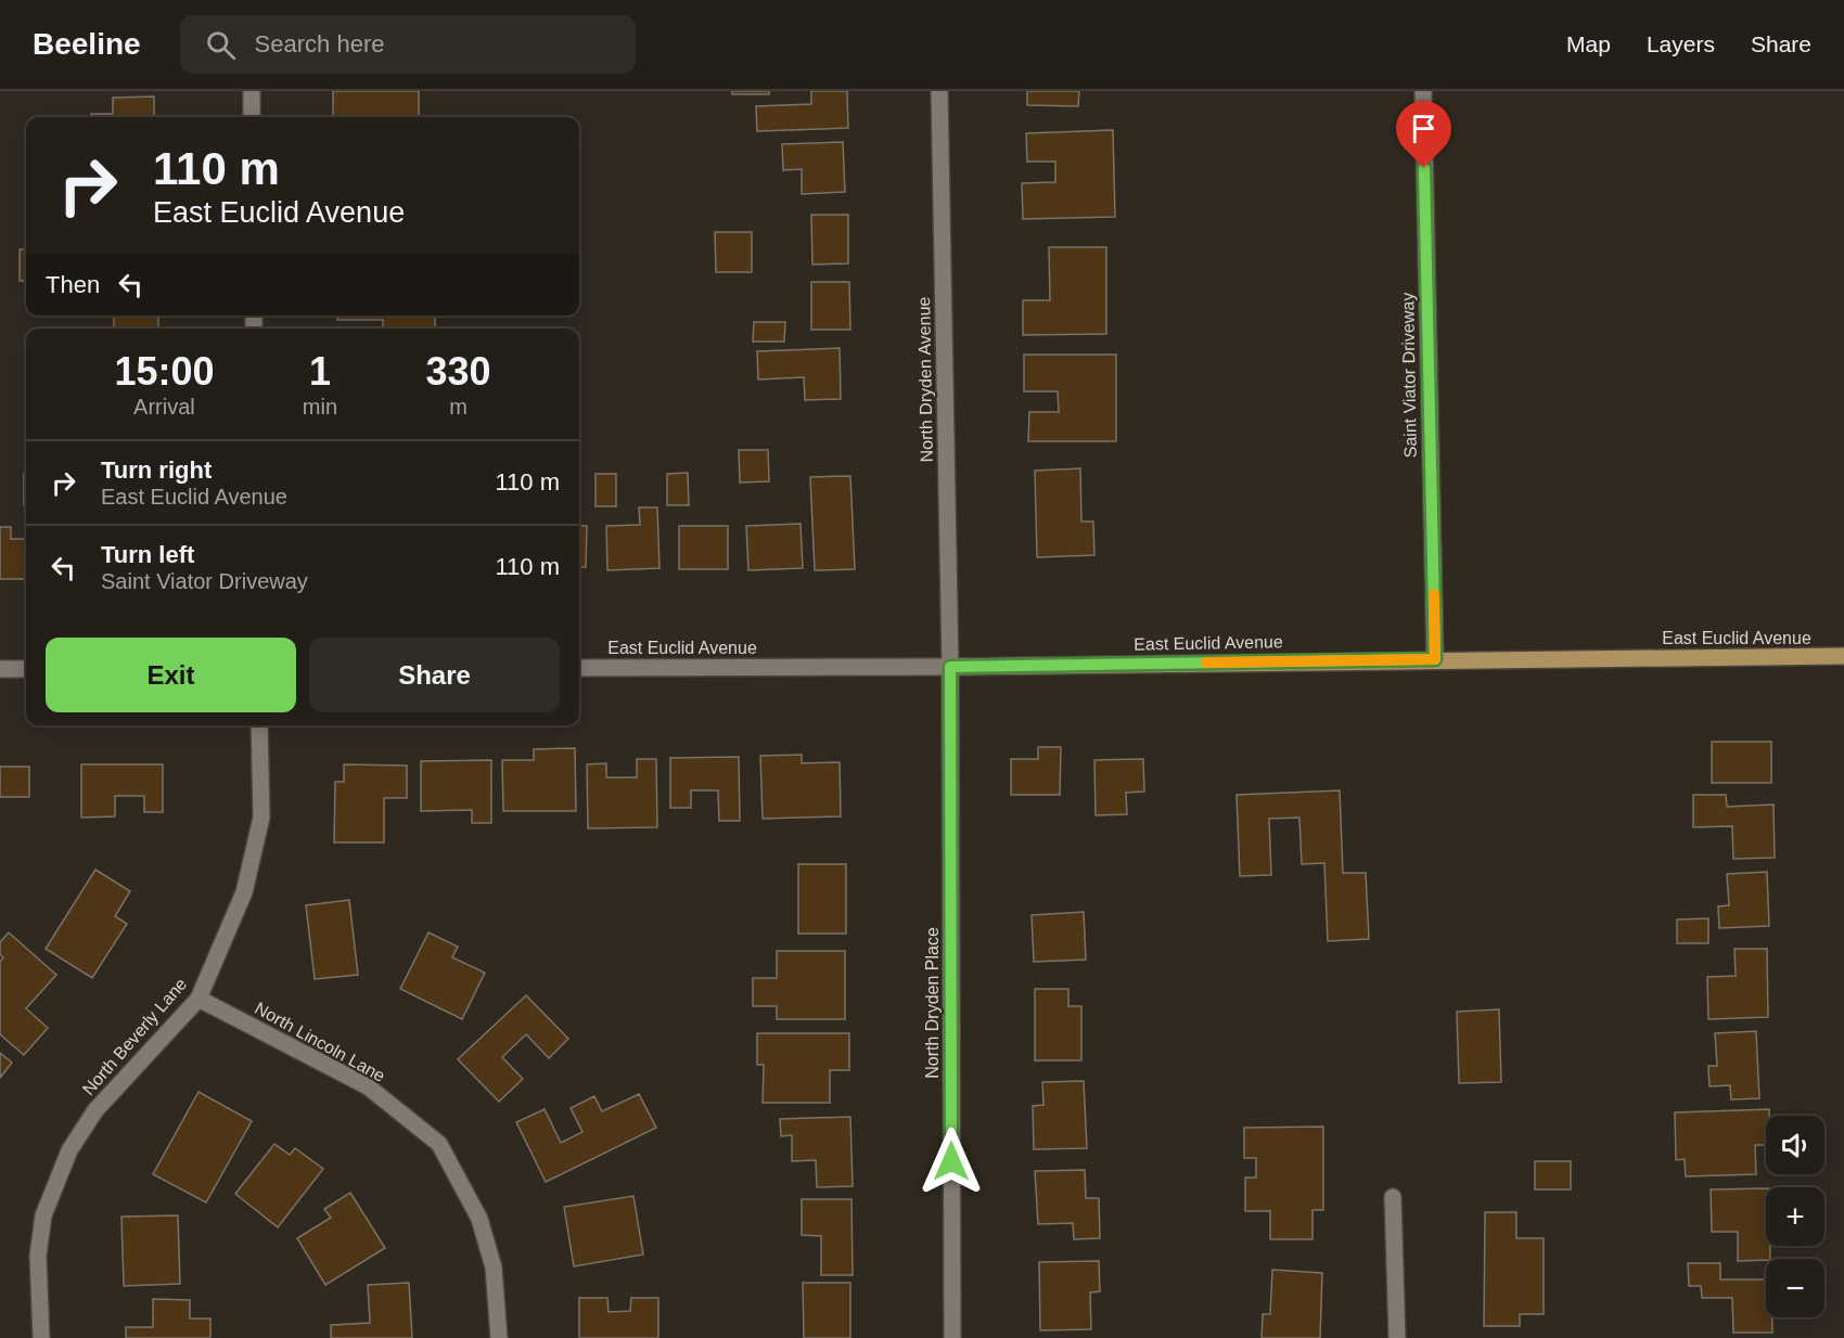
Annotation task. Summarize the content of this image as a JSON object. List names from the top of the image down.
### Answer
{
  "streets": {
    "main road": ["East Euclid Avenue"],
    "street": [
      "Saint Viator Driveway",
      "North Dryden Avenue",
      "North Dryden Place",
      "North Beverly Lane",
      "North Lincoln Lane"
    ]
  },
  "crossings": [
    ["Saint Viator Driveway", "East Euclid Avenue"],
    ["North Dryden Avenue", "East Euclid Avenue"],
    ["North Dryden Avenue", "North Dryden Place"],
    ["East Euclid Avenue", "North Dryden Place"],
    ["North Beverly Lane", "North Lincoln Lane"]
  ],
  "page": {
    "header": "Beeline",
    "search": "Search here",
    "nav": ["Map", "Layers", "Share"],
    "turn": ["110 m", "East Euclid Avenue"],
    "then": "Then",
    "eta": [
      "15:00",
      "Arrival",
      "1",
      "min",
      "330",
      "m"
    ],
    "list": [
      {
        "name": "Turn right",
        "note": "East Euclid Avenue",
        "value": "110 m"
      },
      {
        "name": "Turn left",
        "note": "Saint Viator Driveway",
        "value": "110 m"
      }
    ],
    "buttons": ["Exit", "Share"],
    "map_buttons": ["+", "−"]
  }
}
